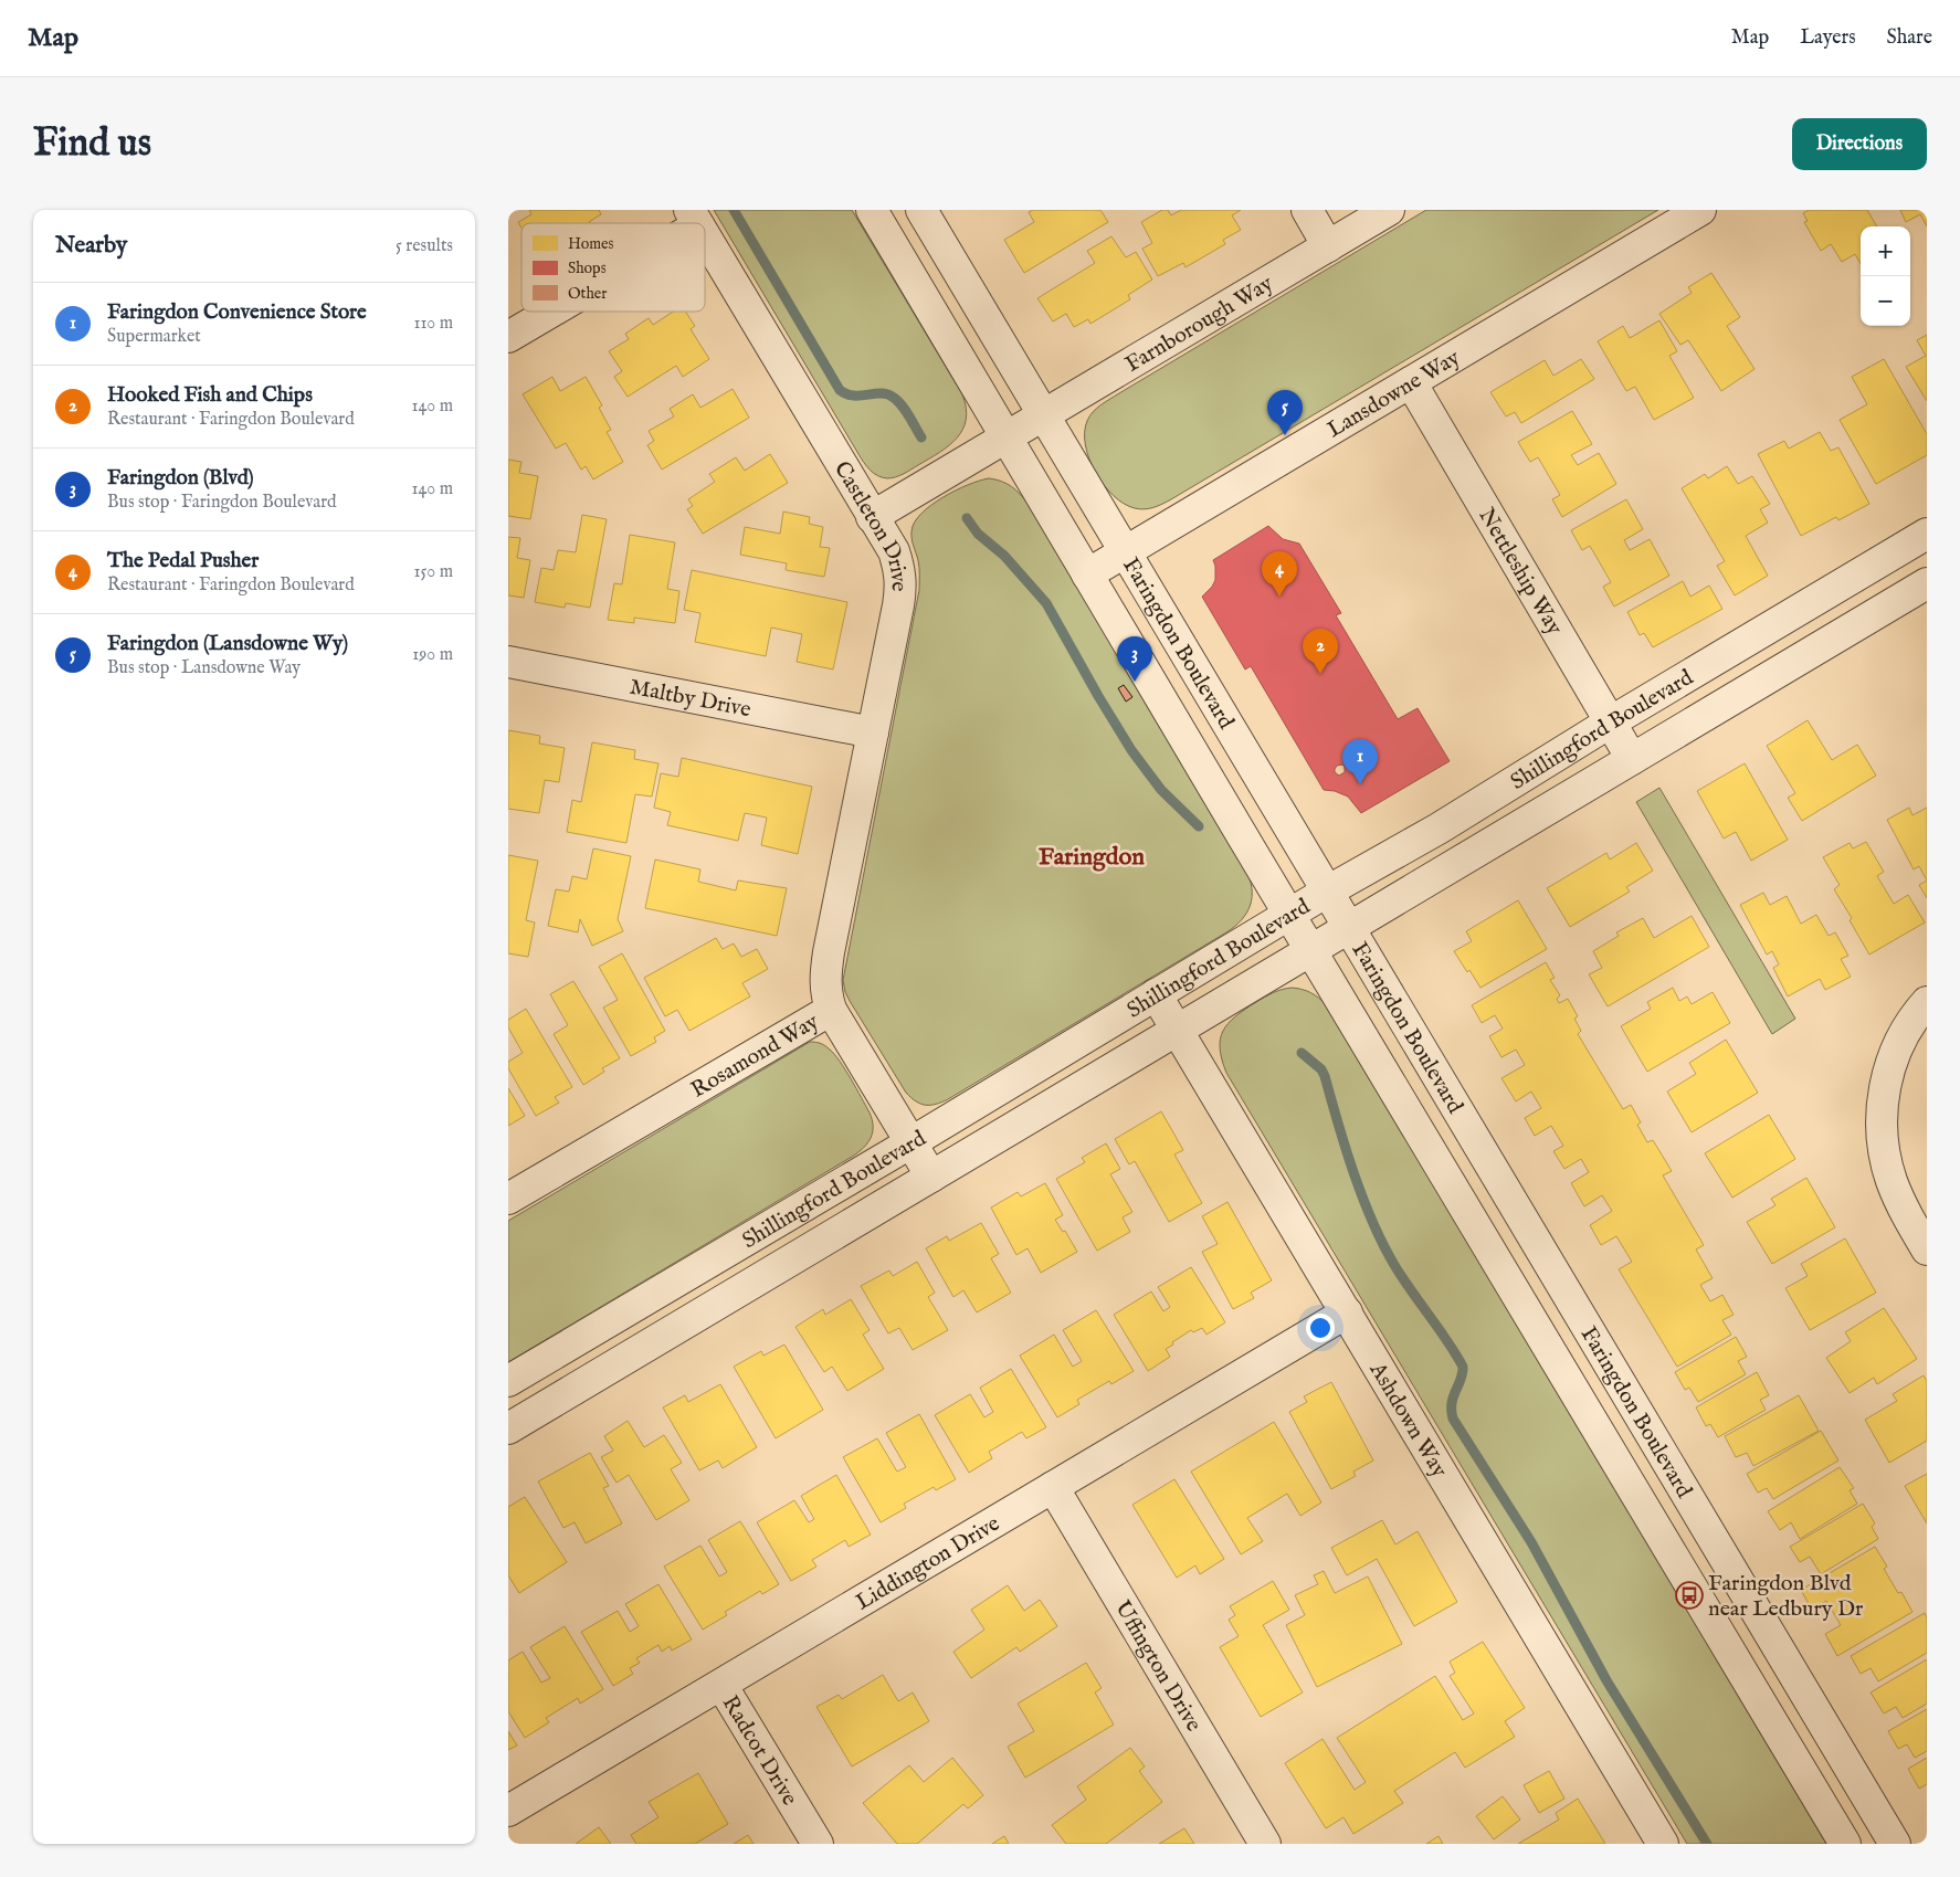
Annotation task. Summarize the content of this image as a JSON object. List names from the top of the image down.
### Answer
{
  "streets": {
    "street": [
      "Farnborough Way",
      "Lansdowne Way",
      "Castleton Drive",
      "Nettleship Way",
      "Faringdon Boulevard",
      "Maltby Drive",
      "Shillingford Boulevard",
      "Rosamond Way",
      "Ashdown Way",
      "Liddington Drive",
      "Uffington Drive",
      "Radcot Drive"
    ]
  },
  "crossings": [
    ["Farnborough Way", "Castleton Drive"],
    ["Farnborough Way", "Faringdon Boulevard"],
    ["Lansdowne Way", "Nettleship Way"],
    ["Lansdowne Way", "Faringdon Boulevard"],
    ["Castleton Drive", "Maltby Drive"],
    ["Castleton Drive", "Rosamond Way"],
    ["Nettleship Way", "Shillingford Boulevard"],
    ["Faringdon Boulevard", "Shillingford Boulevard"],
    ["Shillingford Boulevard", "Rosamond Way"],
    ["Shillingford Boulevard", "Ashdown Way"],
    ["Ashdown Way", "Liddington Drive"],
    ["Liddington Drive", "Uffington Drive"],
    ["Liddington Drive", "Radcot Drive"]
  ],
  "districts": ["Faringdon"],
  "places": {
    "bus stop": ["Faringdon Blvd near Ledbury Dr"]
  },
  "legend": ["Homes", "Shops", "Other"],
  "page": {
    "header": "Map",
    "nav": ["Map", "Layers", "Share"],
    "buttons": "Directions",
    "title": "Find us",
    "heading": ["Nearby", "5 results"],
    "map_buttons": ["+", "−"],
    "list": [
      {
        "mark": "1",
        "name": "Faringdon Convenience Store",
        "note": "Supermarket",
        "value": "110 m"
      },
      {
        "mark": "2",
        "name": "Hooked Fish and Chips",
        "note": "Restaurant · Faringdon Boulevard",
        "value": "140 m"
      },
      {
        "mark": "3",
        "name": "Faringdon (Blvd)",
        "note": "Bus stop · Faringdon Boulevard",
        "value": "140 m"
      },
      {
        "mark": "4",
        "name": "The Pedal Pusher",
        "note": "Restaurant · Faringdon Boulevard",
        "value": "150 m"
      },
      {
        "mark": "5",
        "name": "Faringdon (Lansdowne Wy)",
        "note": "Bus stop · Lansdowne Way",
        "value": "190 m"
      }
    ],
    "pins": [
      "5",
      "4",
      "2",
      "3",
      "1"
    ]
  }
}
